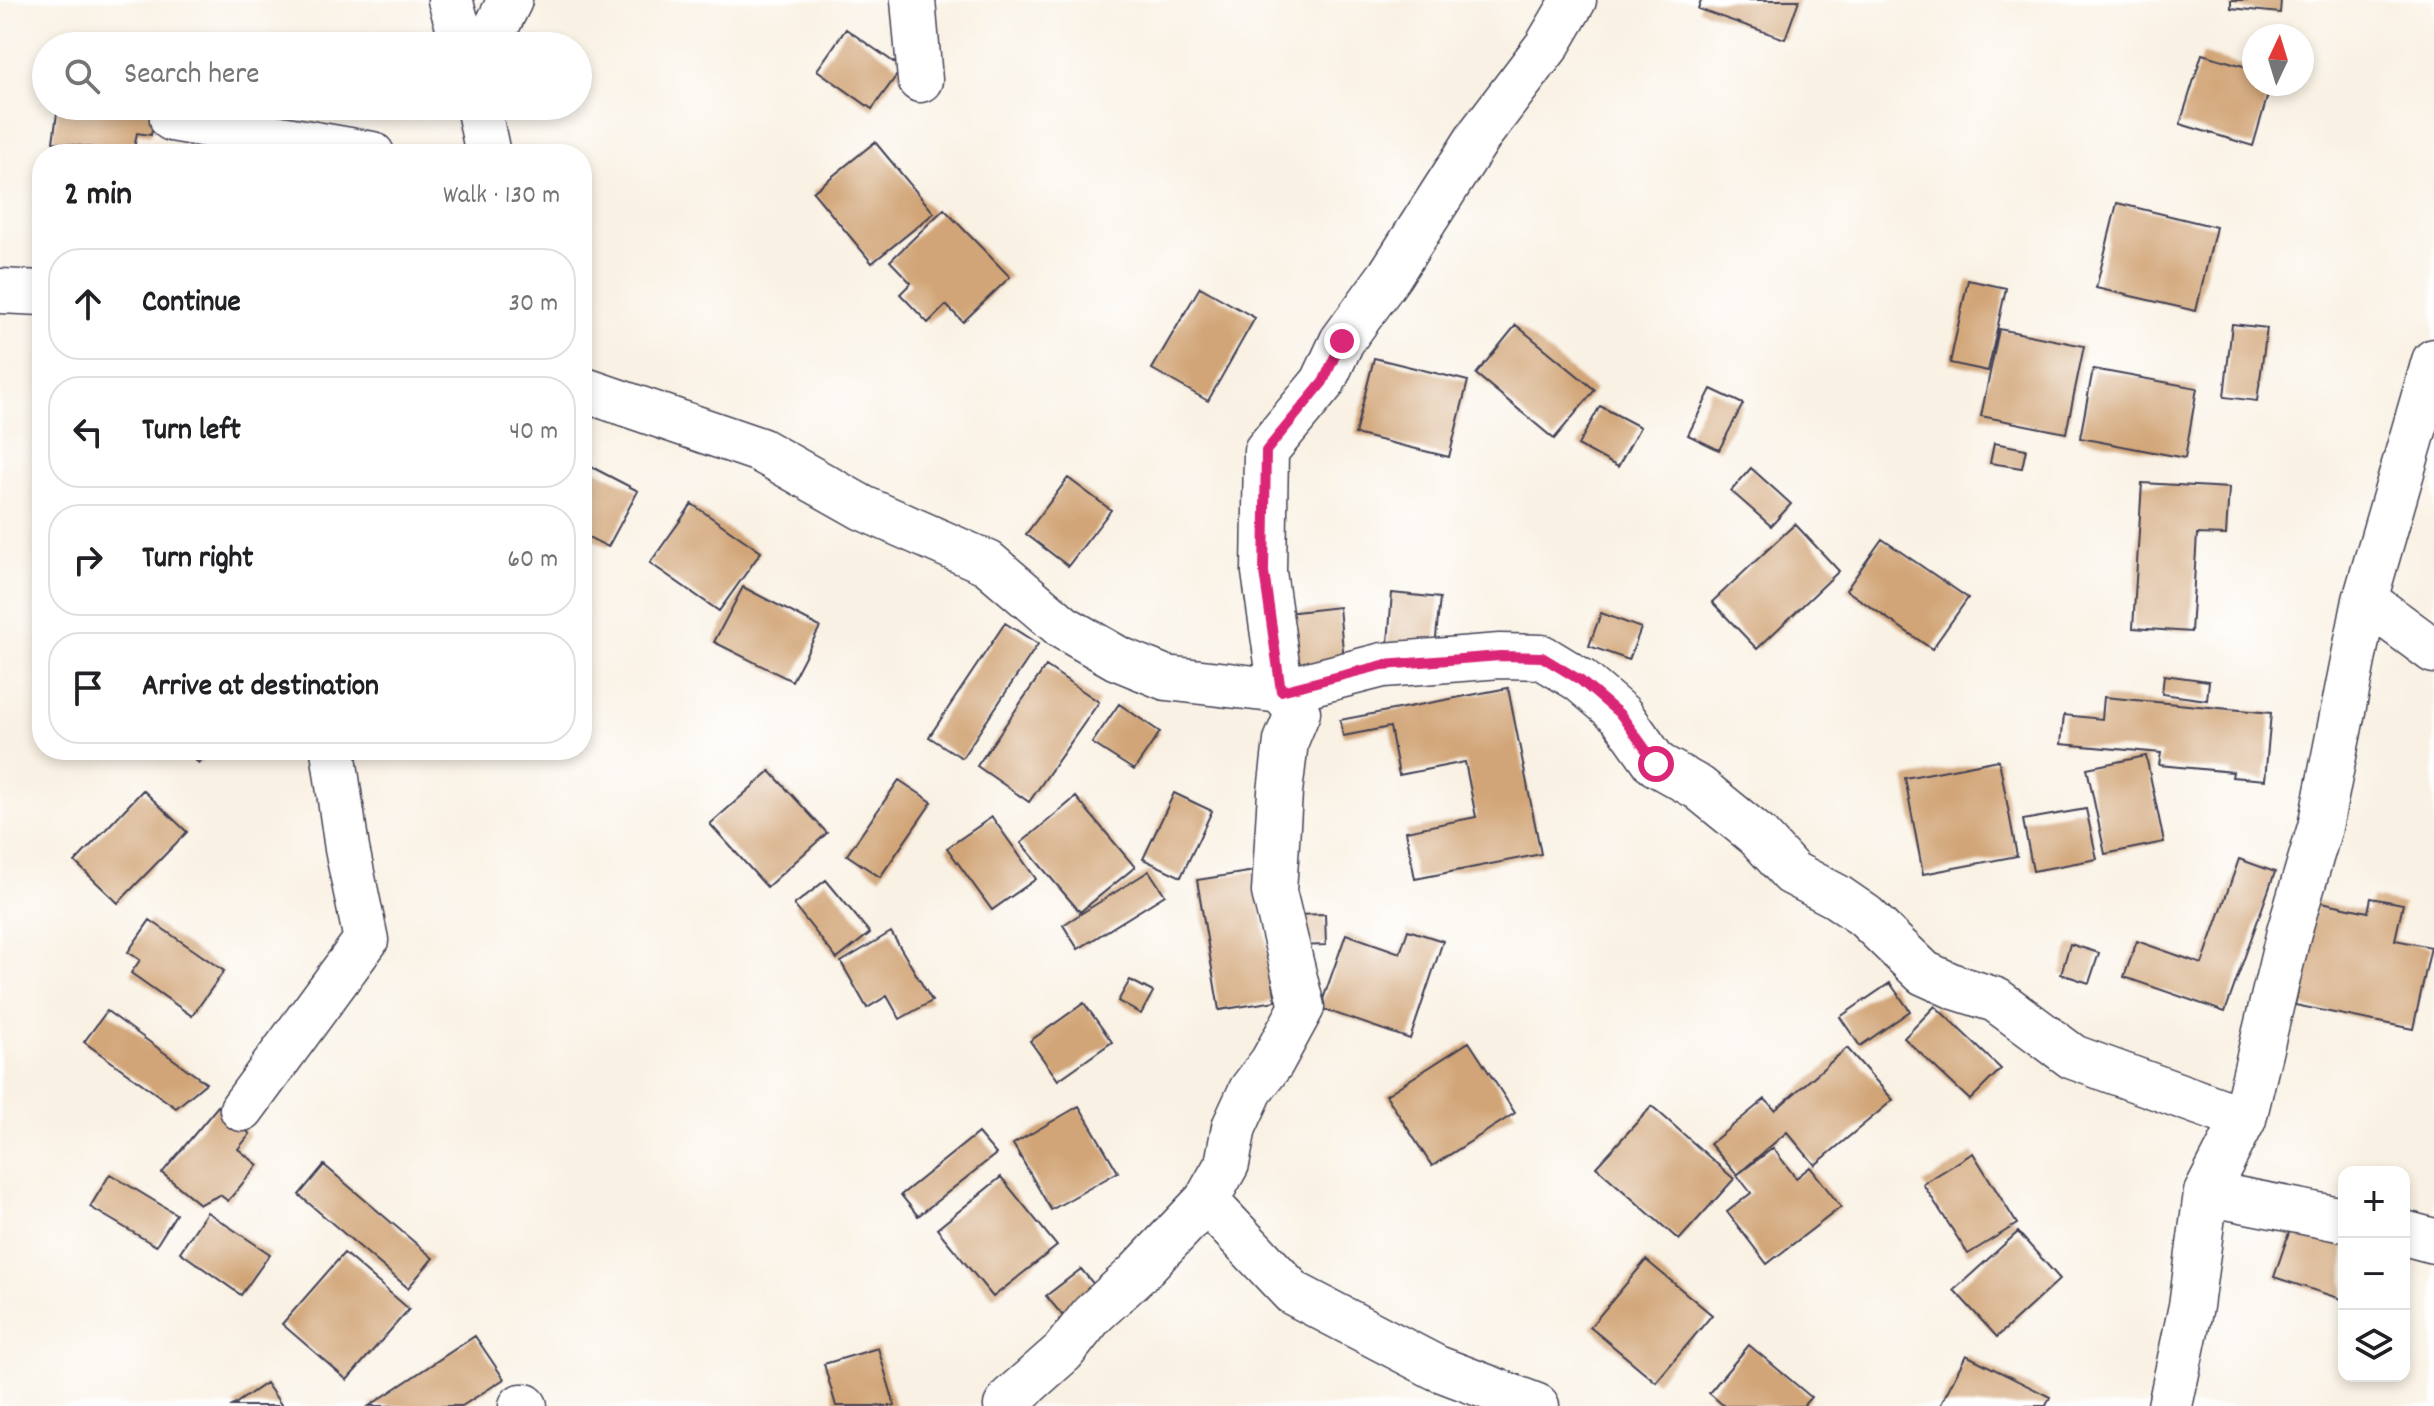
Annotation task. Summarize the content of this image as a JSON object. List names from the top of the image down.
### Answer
{
  "north": "top",
  "page": {
    "search": "Search here",
    "heading": ["2 min", "Walk · 130 m"],
    "list": [
      ["Continue", "30 m"],
      ["Turn left", "40 m"],
      ["Turn right", "60 m"],
      "Arrive at destination"
    ],
    "map_buttons": ["+", "−"]
  }
}
